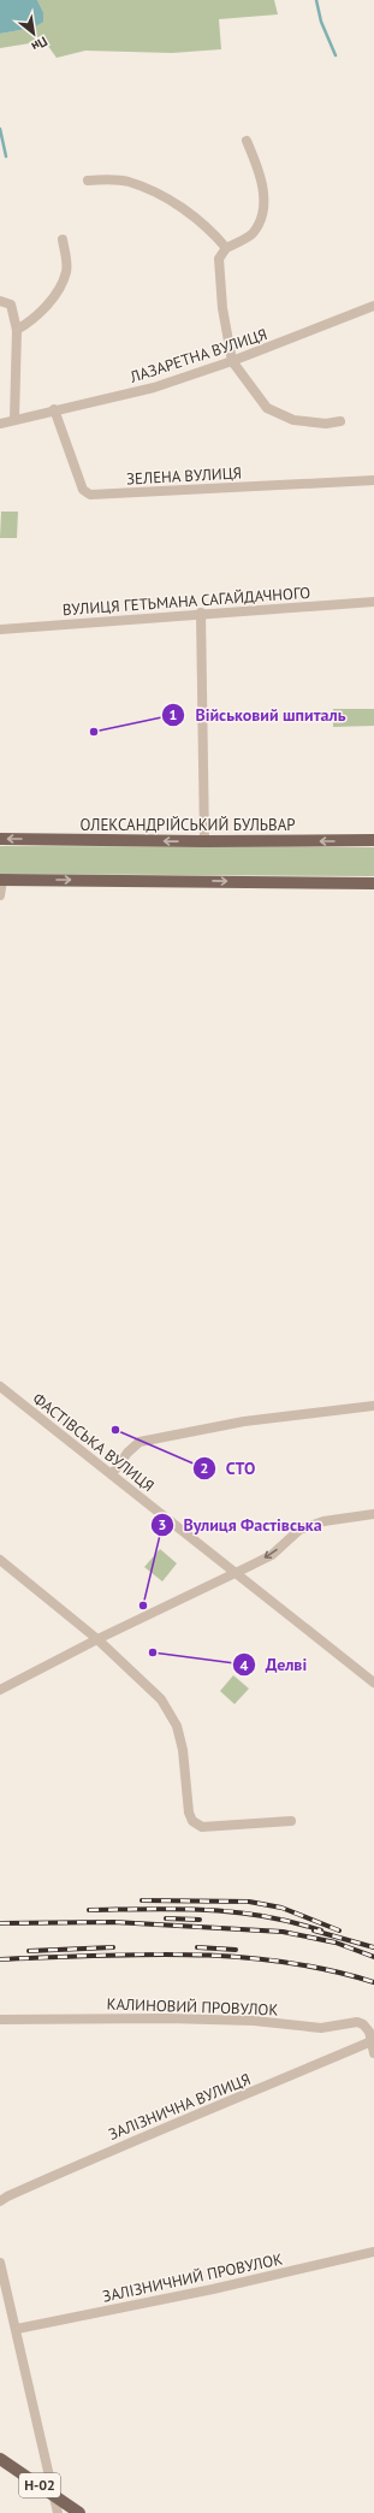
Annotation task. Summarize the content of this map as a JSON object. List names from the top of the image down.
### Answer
{
  "streets": {
    "main road": ["ОЛЕКСАНДРІЙСЬКИЙ БУЛЬВАР", "Н-02"],
    "street": [
      "ЛАЗАРЕТНА ВУЛИЦЯ",
      "ЗЕЛЕНА ВУЛИЦЯ",
      "ВУЛИЦЯ ГЕТЬМАНА САГАЙДАЧНОГО",
      "ФАСТІВСЬКА ВУЛИЦЯ",
      "КАЛИНОВИЙ ПРОВУЛОК",
      "ЗАЛІЗНИЧНА ВУЛИЦЯ",
      "ЗАЛІЗНИЧНИЙ ПРОВУЛОК"
    ]
  },
  "crossings": [
    ["ЛАЗАРЕТНА ВУЛИЦЯ", "ЗЕЛЕНА ВУЛИЦЯ"],
    ["КАЛИНОВИЙ ПРОВУЛОК", "ЗАЛІЗНИЧНА ВУЛИЦЯ"]
  ],
  "places": [
    "Військовий шпиталь",
    "СТО",
    "Вулиця Фастівська",
    "Делві"
  ],
  "north": "bottom right"
}
